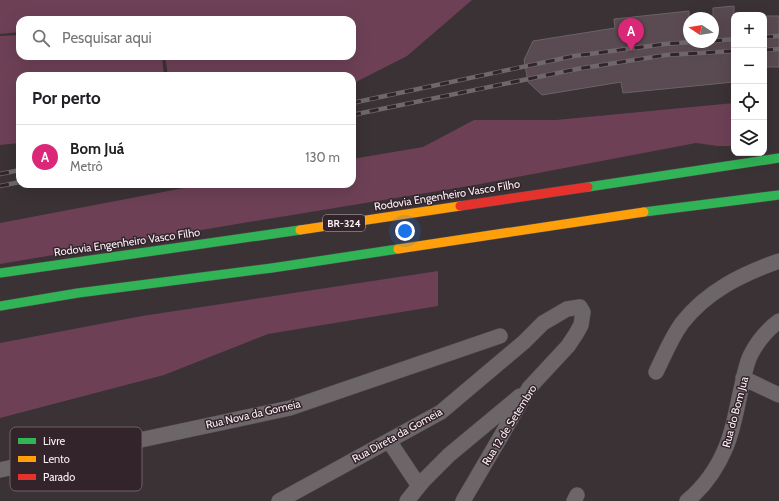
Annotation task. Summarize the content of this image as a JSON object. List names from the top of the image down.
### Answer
{
  "streets": {
    "highway": ["Rodovia Engenheiro Vasco Filho", "BR-324"],
    "street": [
      "Rua do Bom Jua",
      "Rua Nova da Gomeia",
      "Rua 12 de Setembro",
      "Rua Direta da Gomeia"
    ]
  },
  "crossings": [
    ["Rua 12 de Setembro", "Rua Direta da Gomeia"]
  ],
  "legend": ["Livre", "Lento", "Parado"],
  "north": "left",
  "page": {
    "map_buttons": ["+", "−"],
    "search": "Pesquisar aqui",
    "pins": "A",
    "heading": "Por perto",
    "list": [
      {
        "mark": "A",
        "name": "Bom Juá",
        "note": "Metrô",
        "value": "130 m"
      }
    ]
  }
}
